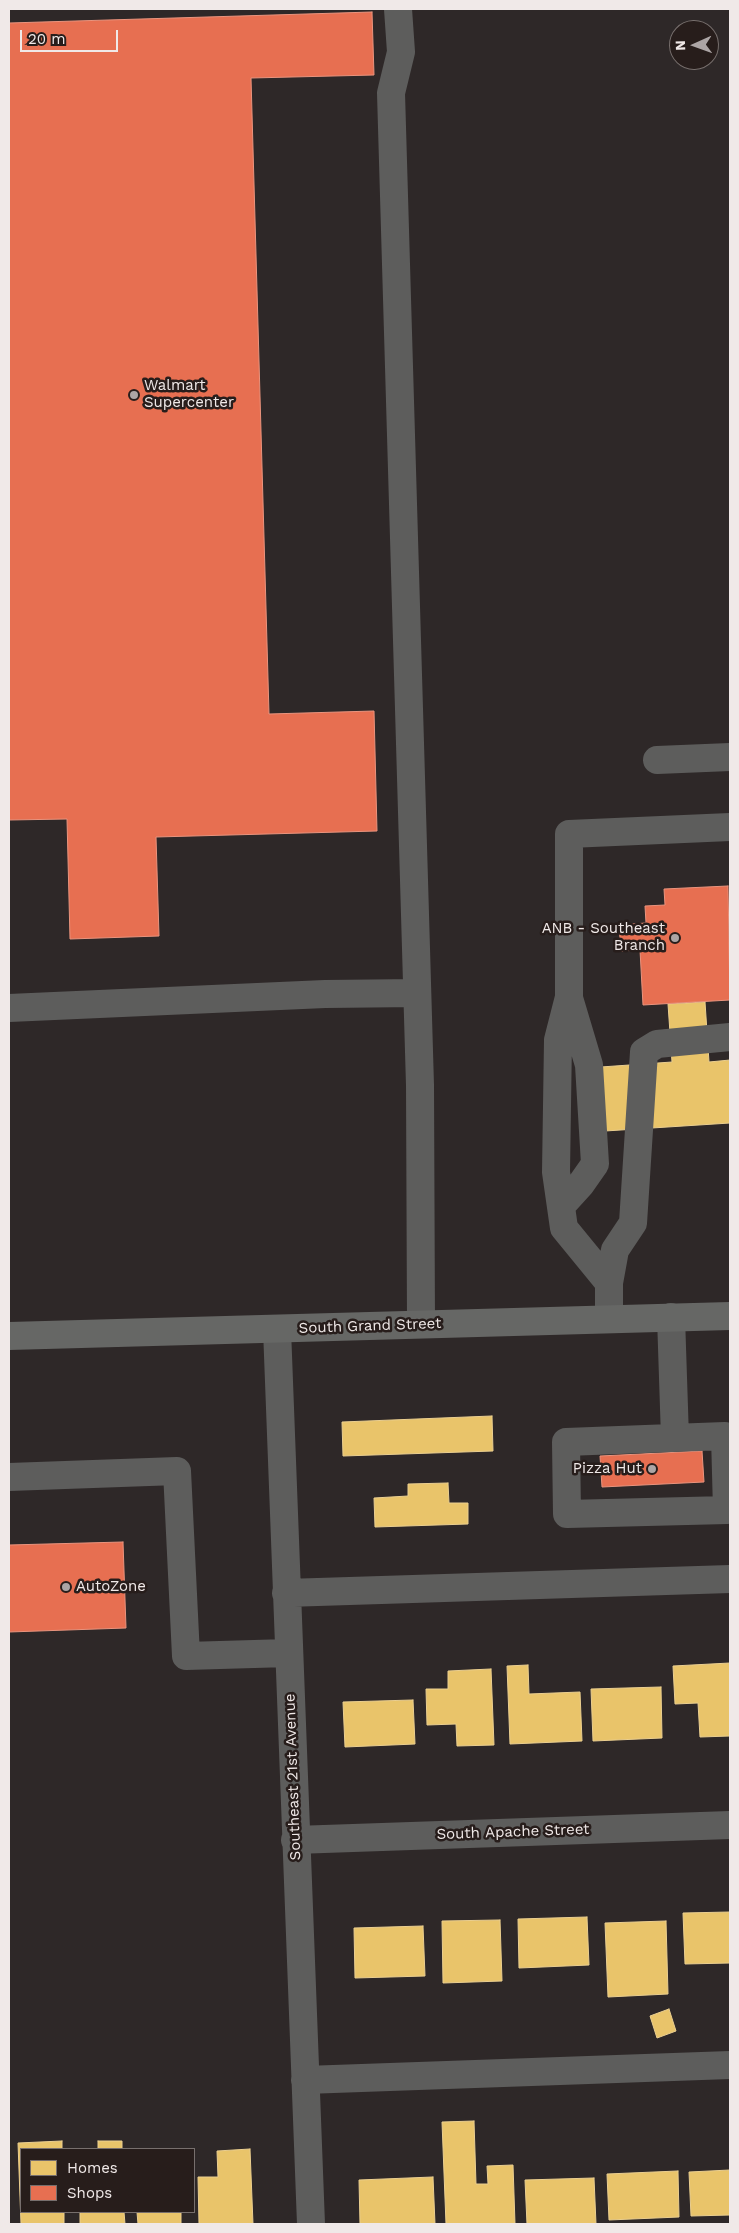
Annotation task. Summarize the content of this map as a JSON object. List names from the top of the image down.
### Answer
{
  "streets": {
    "main road": ["South Grand Street"],
    "street": ["Southeast 21st Avenue", "South Apache Street"]
  },
  "crossings": [
    ["South Grand Street", "Southeast 21st Avenue"],
    ["Southeast 21st Avenue", "South Apache Street"]
  ],
  "places": [
    "Walmart Supercenter",
    "ANB - Southeast Branch",
    "Pizza Hut",
    "AutoZone"
  ],
  "legend": ["Homes", "Shops"],
  "scale_bar": "20 m",
  "north": "left"
}
